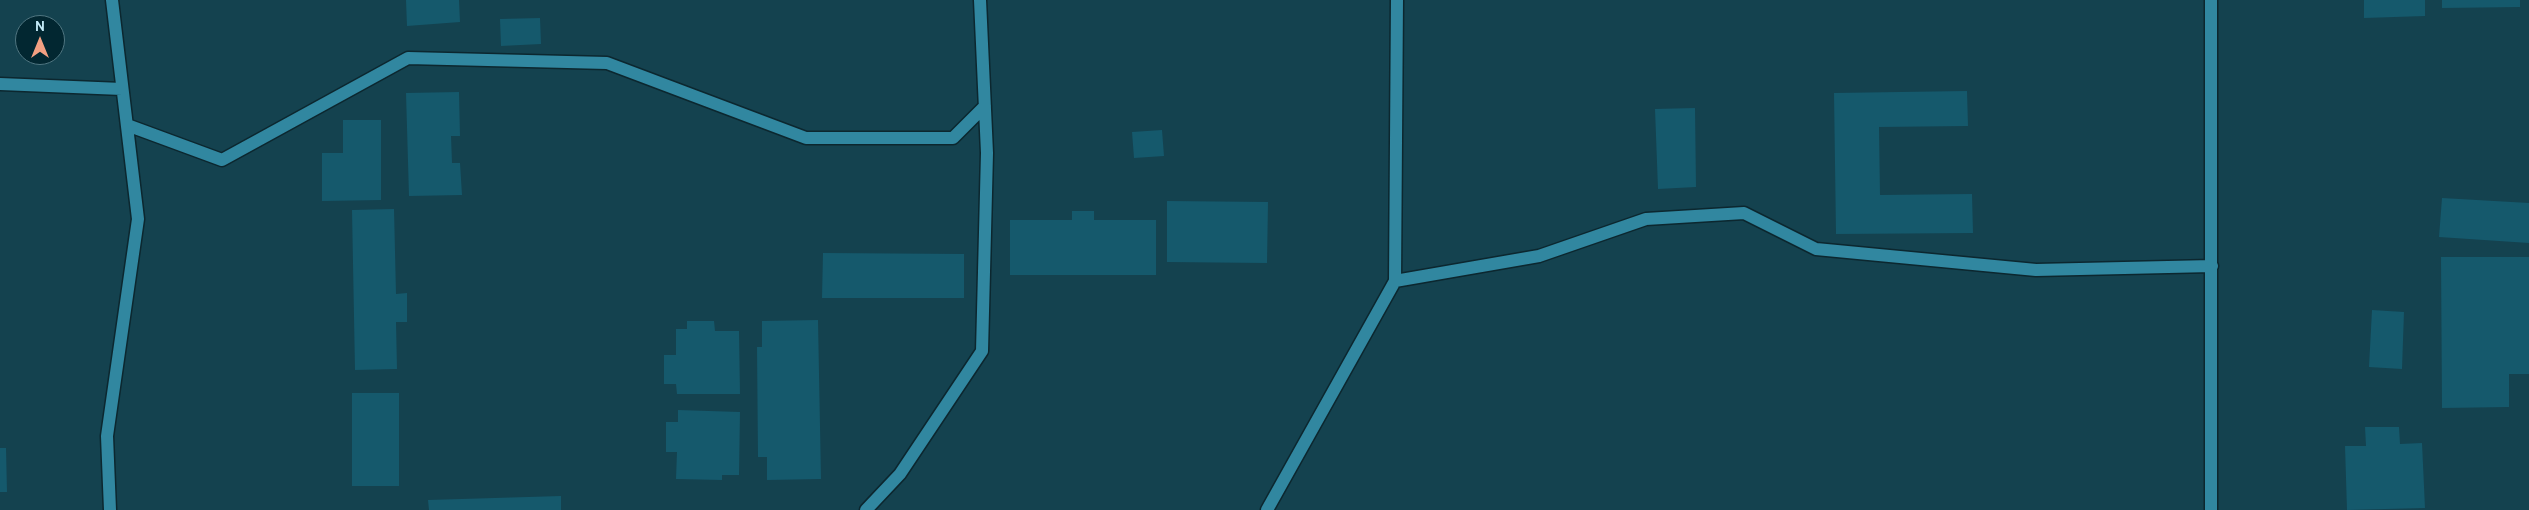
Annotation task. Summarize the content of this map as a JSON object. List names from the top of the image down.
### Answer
{
  "north": "top"
}
